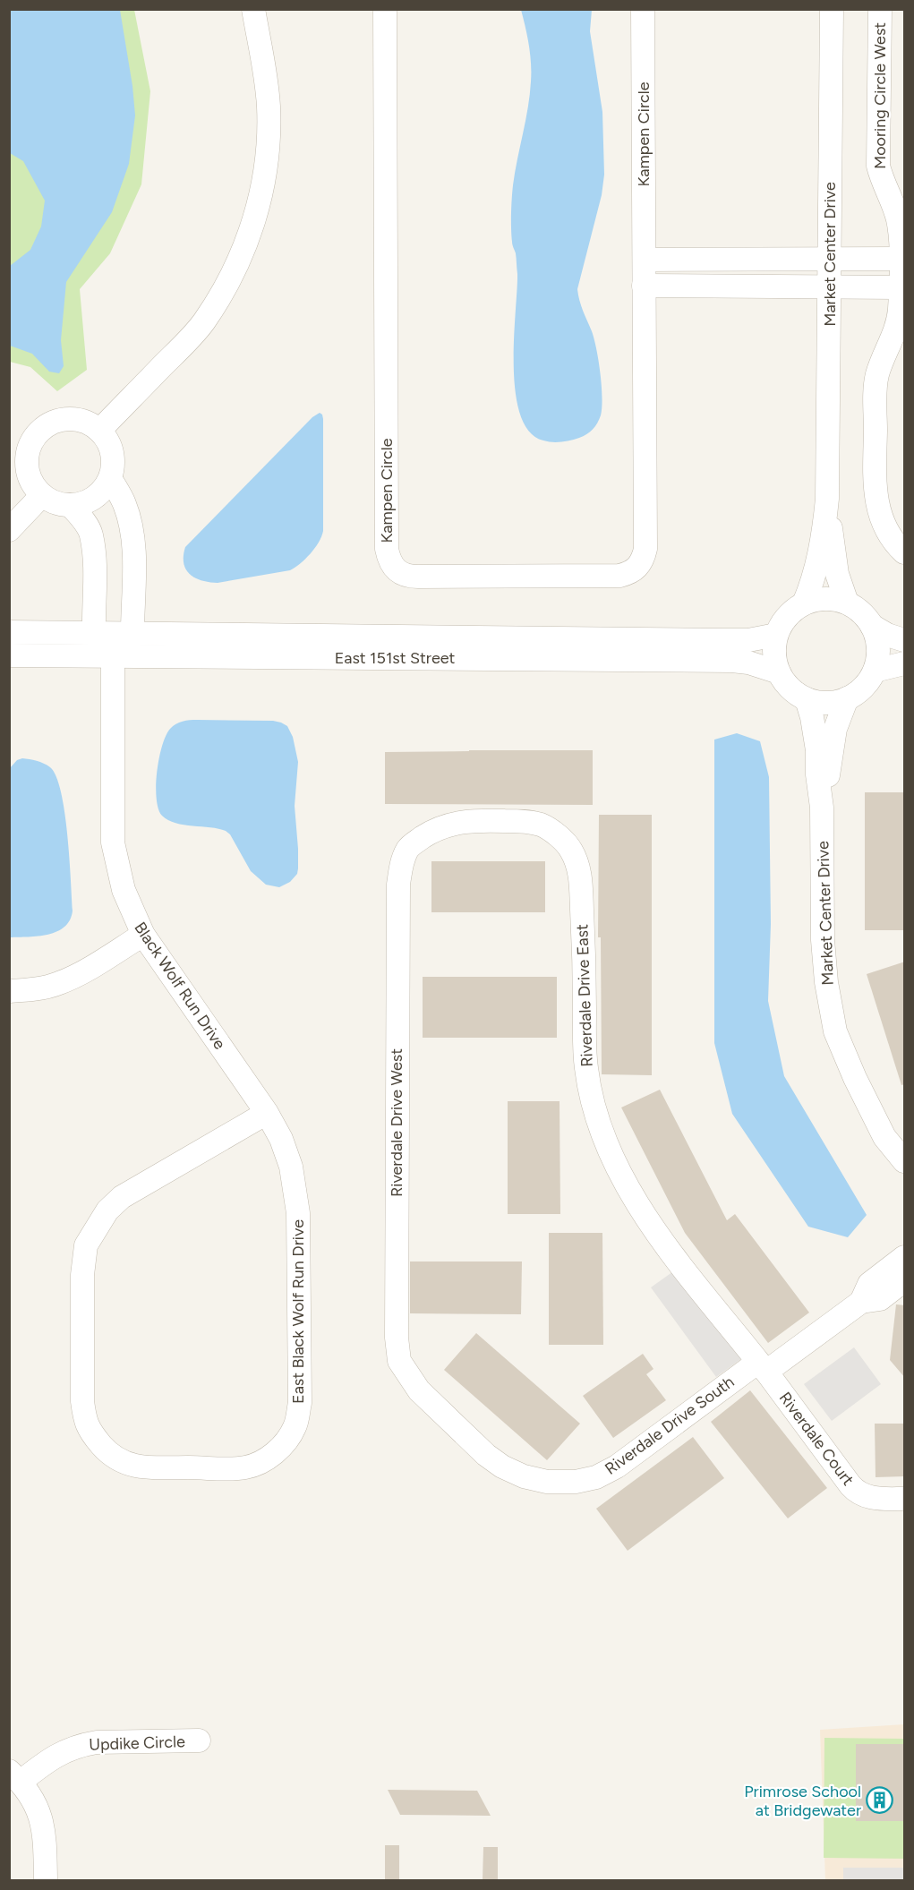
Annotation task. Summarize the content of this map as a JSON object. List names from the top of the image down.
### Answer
{
  "streets": {
    "street": [
      "Mooring Circle West",
      "Kampen Circle",
      "Market Center Drive",
      "East 151st Street",
      "Black Wolf Run Drive",
      "Riverdale Drive East",
      "Riverdale Drive West",
      "East Black Wolf Run Drive",
      "Riverdale Drive South",
      "Riverdale Court",
      "Updike Circle"
    ]
  },
  "crossings": [
    ["Market Center Drive", "East 151st Street"],
    ["East 151st Street", "Black Wolf Run Drive"],
    ["Black Wolf Run Drive", "East Black Wolf Run Drive"],
    ["Riverdale Drive East", "Riverdale Drive West"],
    ["Riverdale Drive East", "Riverdale Drive South"],
    ["Riverdale Drive East", "Riverdale Court"],
    ["Riverdale Drive West", "Riverdale Drive South"],
    ["Riverdale Drive South", "Riverdale Court"]
  ],
  "places": {
    "building": ["Primrose School at Bridgewater"]
  }
}
